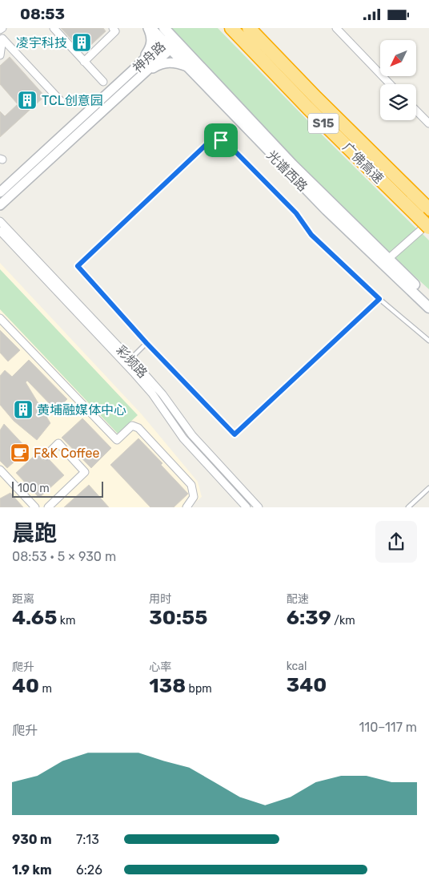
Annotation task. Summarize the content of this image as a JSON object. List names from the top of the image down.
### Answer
{
  "streets": {
    "highway": ["S15", "广佛高速"],
    "main road": ["光谱西路"],
    "street": ["神舟路", "彩频路"]
  },
  "crossings": [
    ["神舟路", "光谱西路"]
  ],
  "places": {
    "building": ["凌宇科技", "TCL创意园", "黄埔融媒体中心"],
    "cafe": ["F&K Coffee"]
  },
  "scale_bar": "100 m",
  "north": "bottom left",
  "page": {
    "status": "08:53",
    "scale": "100 m",
    "heading": ["晨跑", "08:53 · 5 × 930 m"],
    "stats": [
      ["距离", "4.65 km"],
      ["用时", "30:55"],
      ["配速", "6:39 /km"],
      ["爬升", "40 m"],
      ["心率", "138 bpm"],
      ["kcal", "340"]
    ],
    "chart": ["爬升", "110–117 m"],
    "list": [
      {
        "name": "930 m",
        "note": "7:13"
      },
      {
        "name": "1.9 km",
        "note": "6:26"
      }
    ]
  }
}
